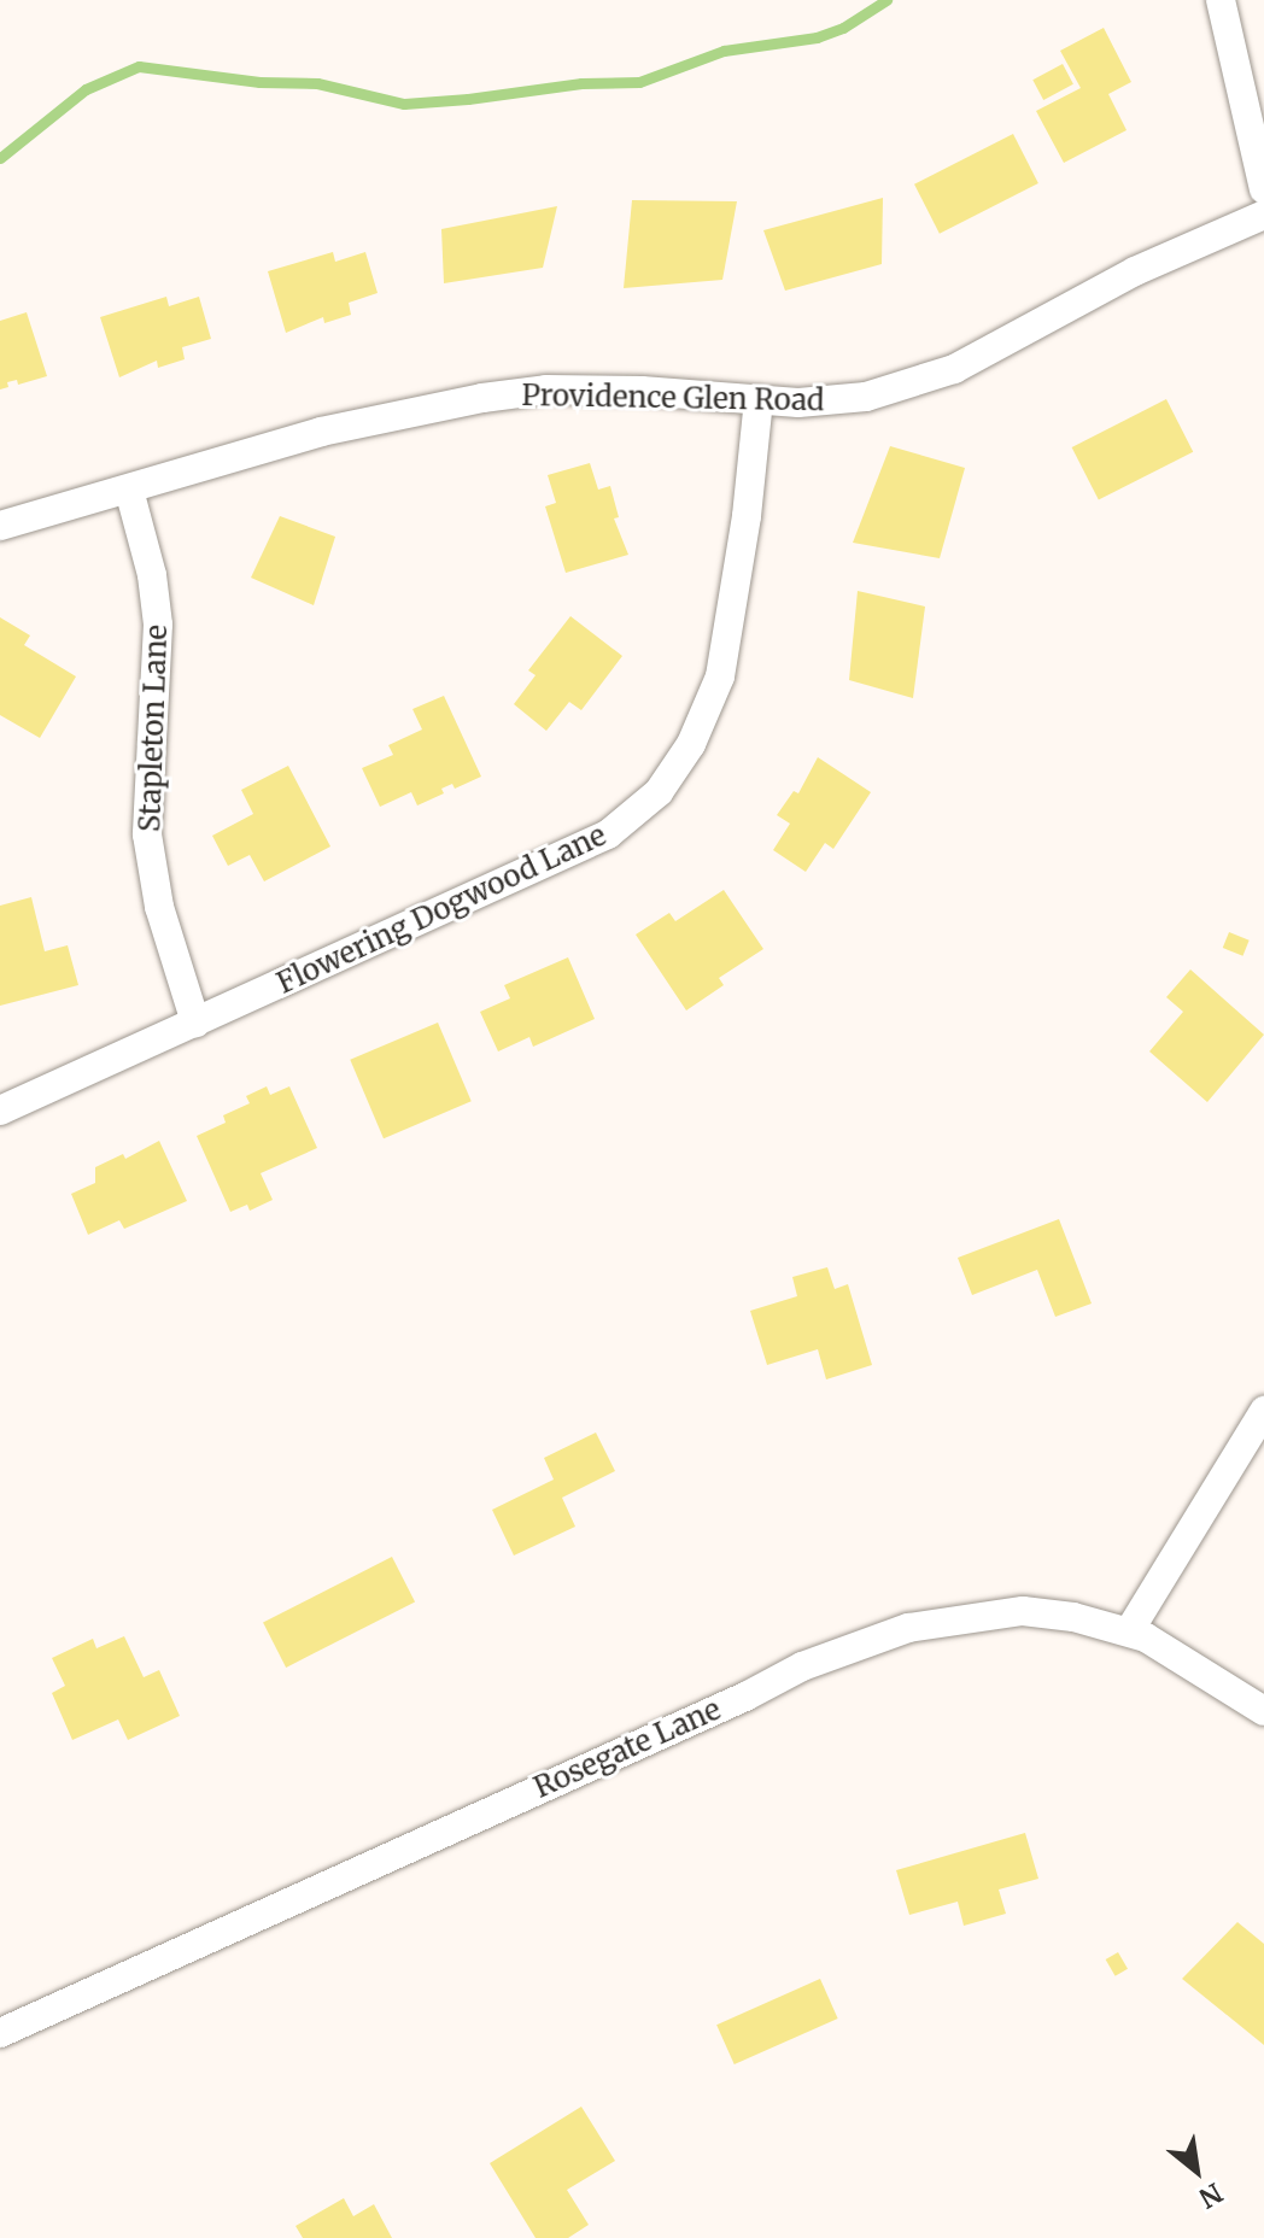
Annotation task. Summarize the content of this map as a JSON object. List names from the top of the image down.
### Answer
{
  "streets": {
    "street": [
      "Providence Glen Road",
      "Stapleton Lane",
      "Flowering Dogwood Lane",
      "Rosegate Lane"
    ]
  },
  "crossings": [
    ["Providence Glen Road", "Stapleton Lane"],
    ["Providence Glen Road", "Flowering Dogwood Lane"],
    ["Stapleton Lane", "Flowering Dogwood Lane"]
  ],
  "north": "bottom right"
}
